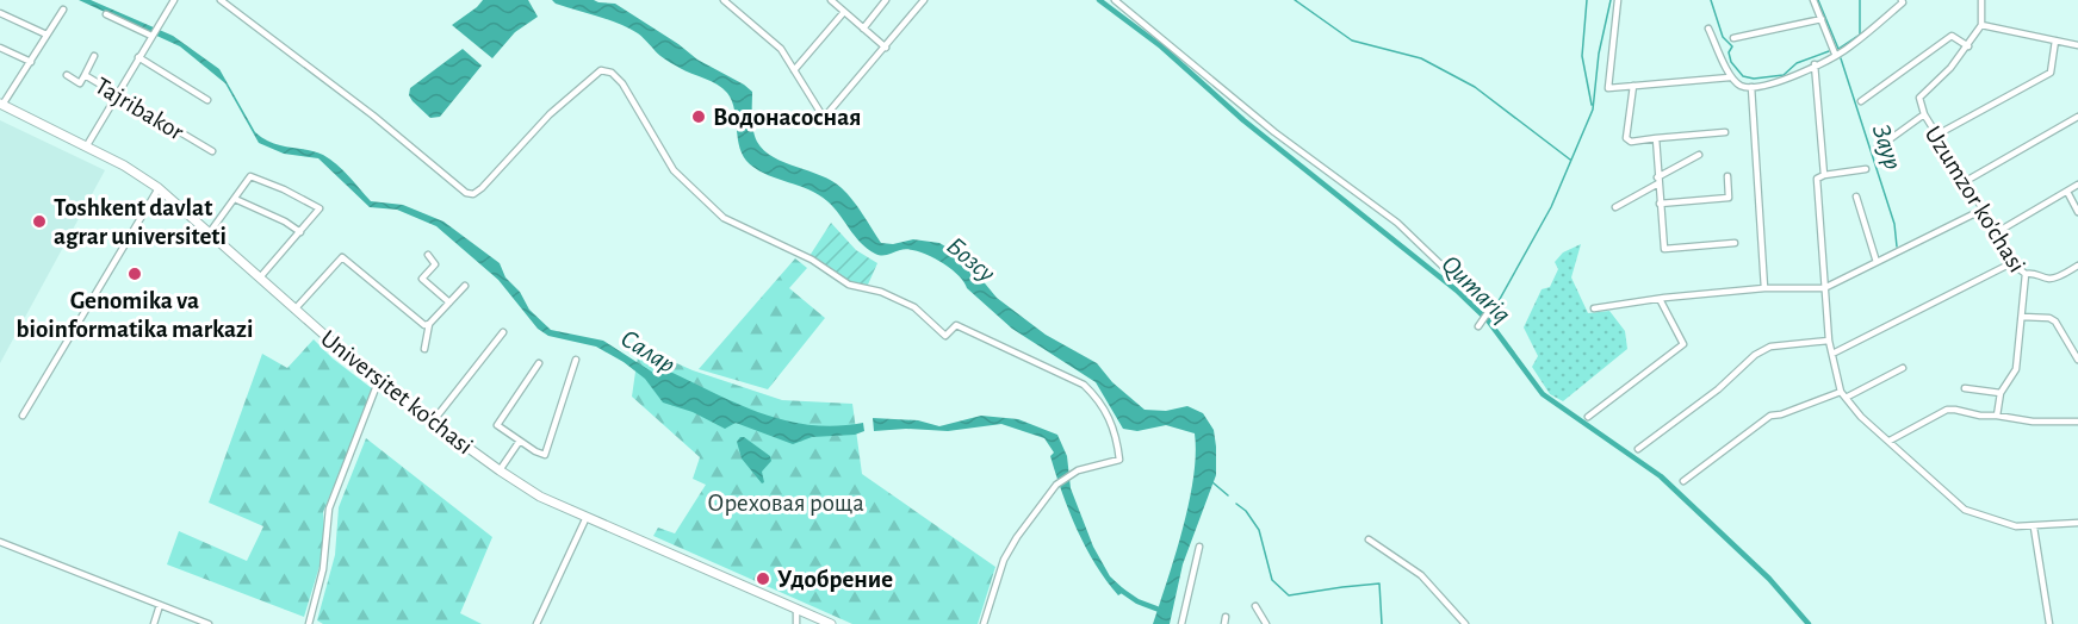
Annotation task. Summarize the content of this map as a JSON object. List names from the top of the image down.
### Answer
{
  "streets": {
    "main road": ["Universitet ko'chasi"],
    "street": ["Tajribakor", "Uzumzor ko'chasi"]
  },
  "water": [
    "Заур",
    "Бозсу",
    "Qumariq",
    "Салар"
  ],
  "parks": ["Ореховая роща"],
  "places": [
    "Водонасосная",
    "Toshkent davlat agrar universiteti",
    "Genomika va bioinformatika markazi",
    "Удобрение"
  ]
}
